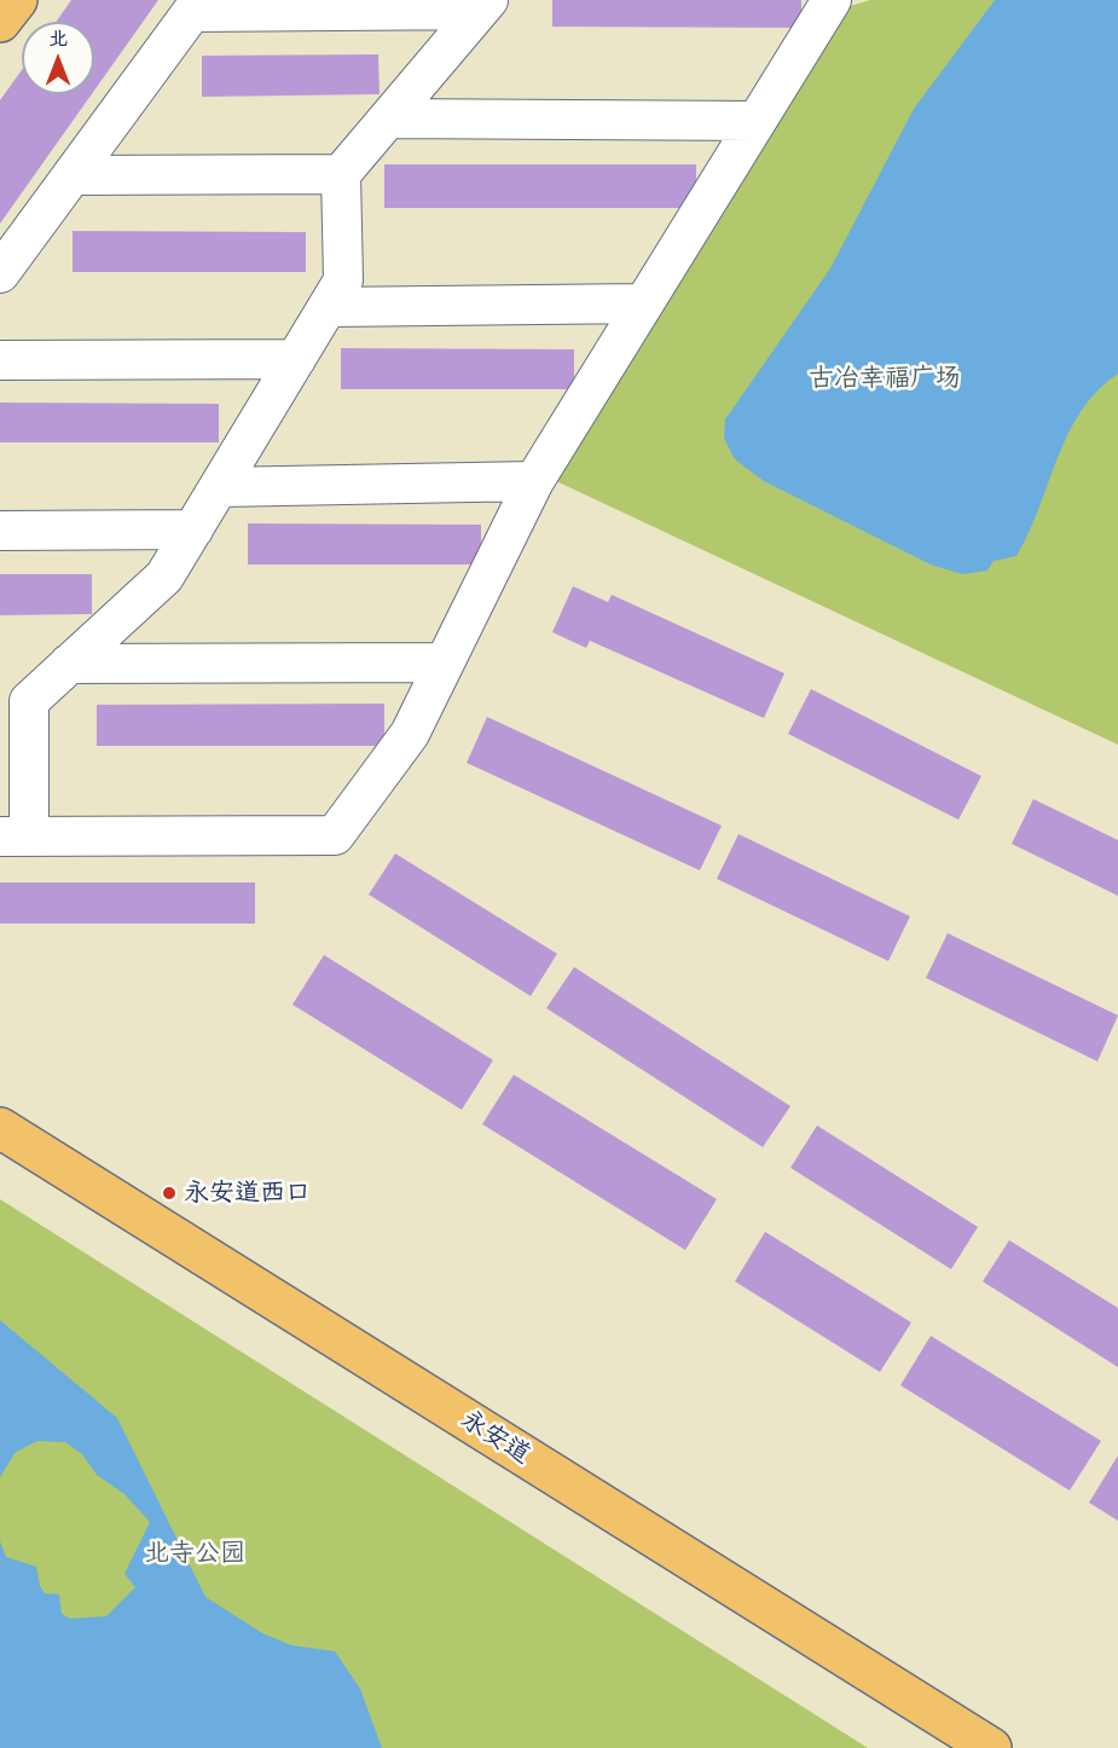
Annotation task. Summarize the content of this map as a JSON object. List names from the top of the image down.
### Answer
{
  "streets": {
    "main road": ["永安道"]
  },
  "parks": ["古冶幸福广场", "北寺公园"],
  "places": ["永安道西口"],
  "north": "top"
}
